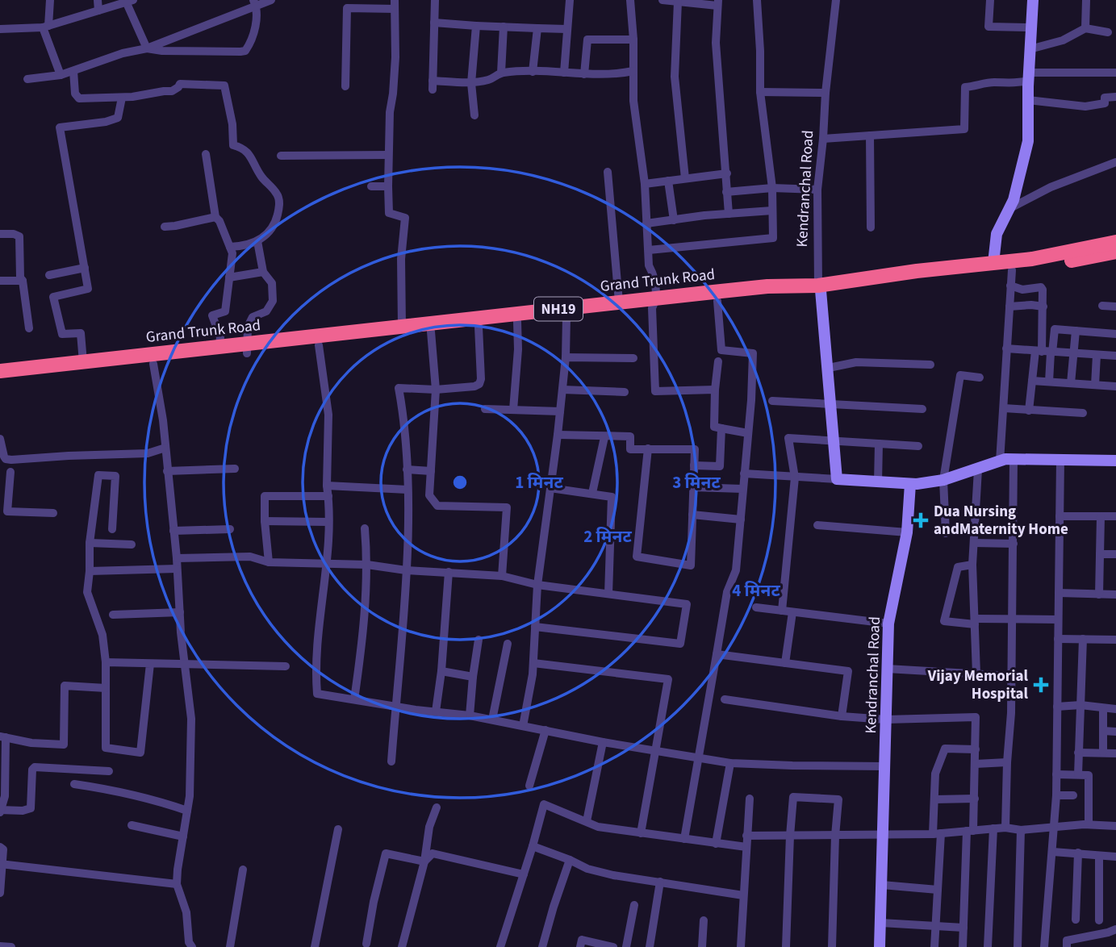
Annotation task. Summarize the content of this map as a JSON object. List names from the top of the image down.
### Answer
{
  "streets": {
    "highway": ["Grand Trunk Road", "NH19"],
    "street": ["Kendranchal Road"]
  },
  "crossings": [
    ["Kendranchal Road", "Grand Trunk Road"]
  ],
  "places": {
    "health": ["Dua Nursing andMaternity Home", "Vijay Memorial Hospital"]
  },
  "rings": [
    "1 मिनट",
    "3 मिनट",
    "2 मिनट",
    "4 मिनट"
  ]
}
